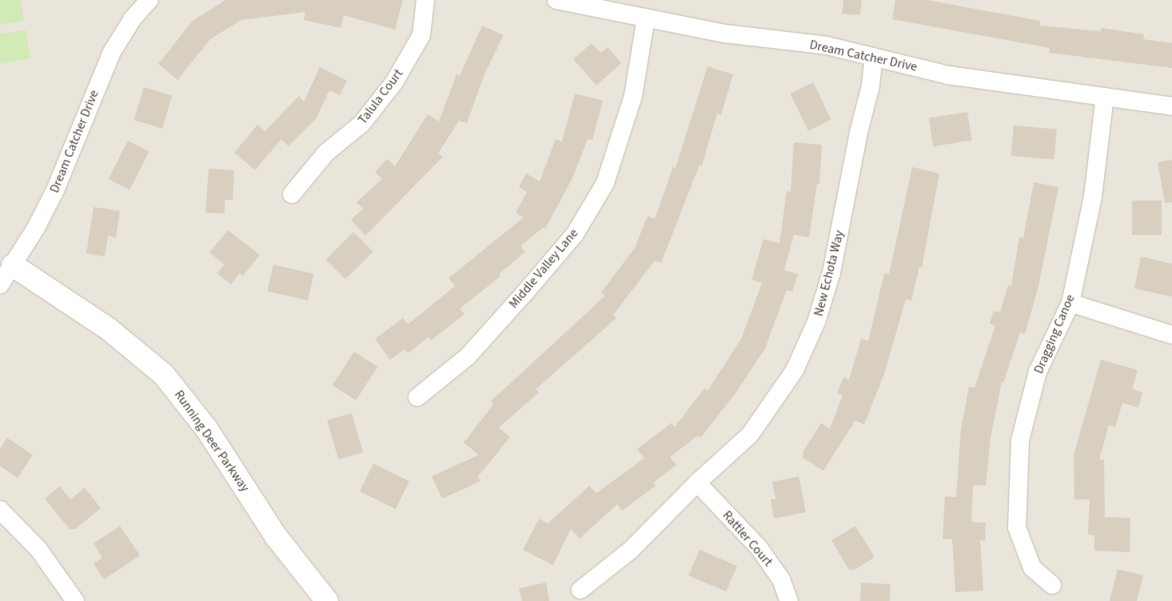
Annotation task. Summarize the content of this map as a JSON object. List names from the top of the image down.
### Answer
{
  "streets": {
    "street": [
      "Dream Catcher Drive",
      "Talula Court",
      "Middle Valley Lane",
      "New Echota Way",
      "Dragging Canoe",
      "Running Deer Parkway",
      "Rattler Court"
    ]
  },
  "crossings": [
    ["Dream Catcher Drive", "Middle Valley Lane"],
    ["Dream Catcher Drive", "New Echota Way"],
    ["Dream Catcher Drive", "Dragging Canoe"],
    ["Dream Catcher Drive", "Running Deer Parkway"],
    ["New Echota Way", "Rattler Court"]
  ]
}
